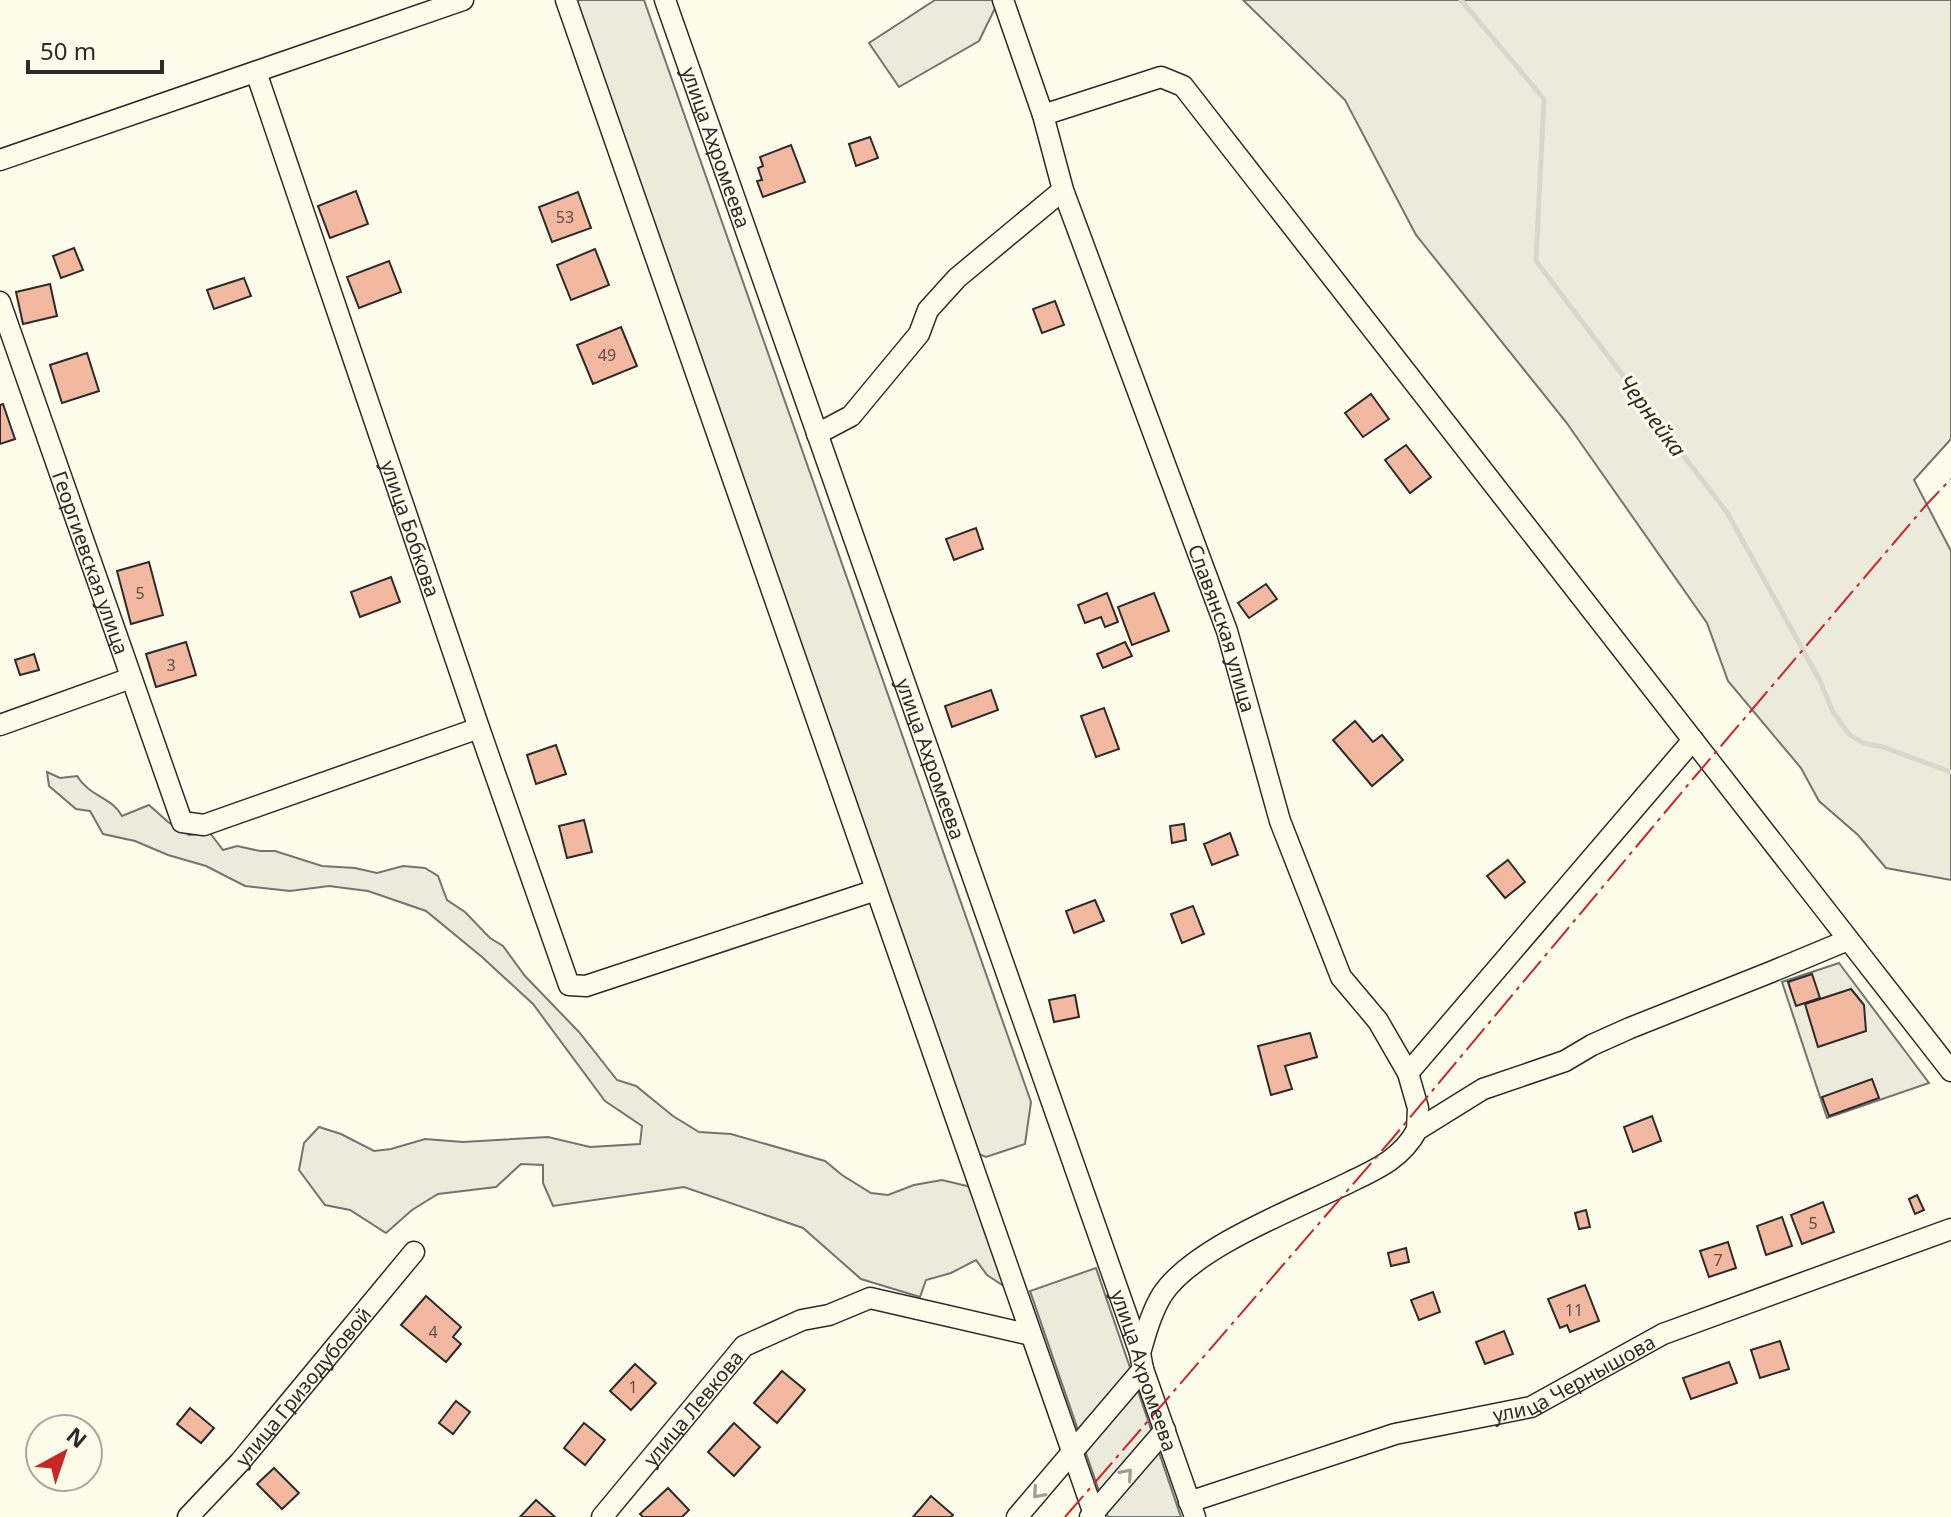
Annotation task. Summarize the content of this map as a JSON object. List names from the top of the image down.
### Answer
{
  "streets": {
    "street": [
      "улица Ахромеева",
      "улица Бобкова",
      "Георгиевская улица",
      "Славянская улица",
      "улица Чернышова",
      "улица Гризодубовой",
      "улица Левкова"
    ]
  },
  "crossings": [
    ["улица Ахромеева", "улица Чернышова"],
    ["улица Бобкова", "Георгиевская улица"]
  ],
  "water": ["Чернейка"],
  "house_numbers": [
    "53",
    "49",
    "5",
    "3",
    "5",
    "7",
    "11",
    "4",
    "1"
  ],
  "scale_bar": "50 m",
  "north": "top right"
}
